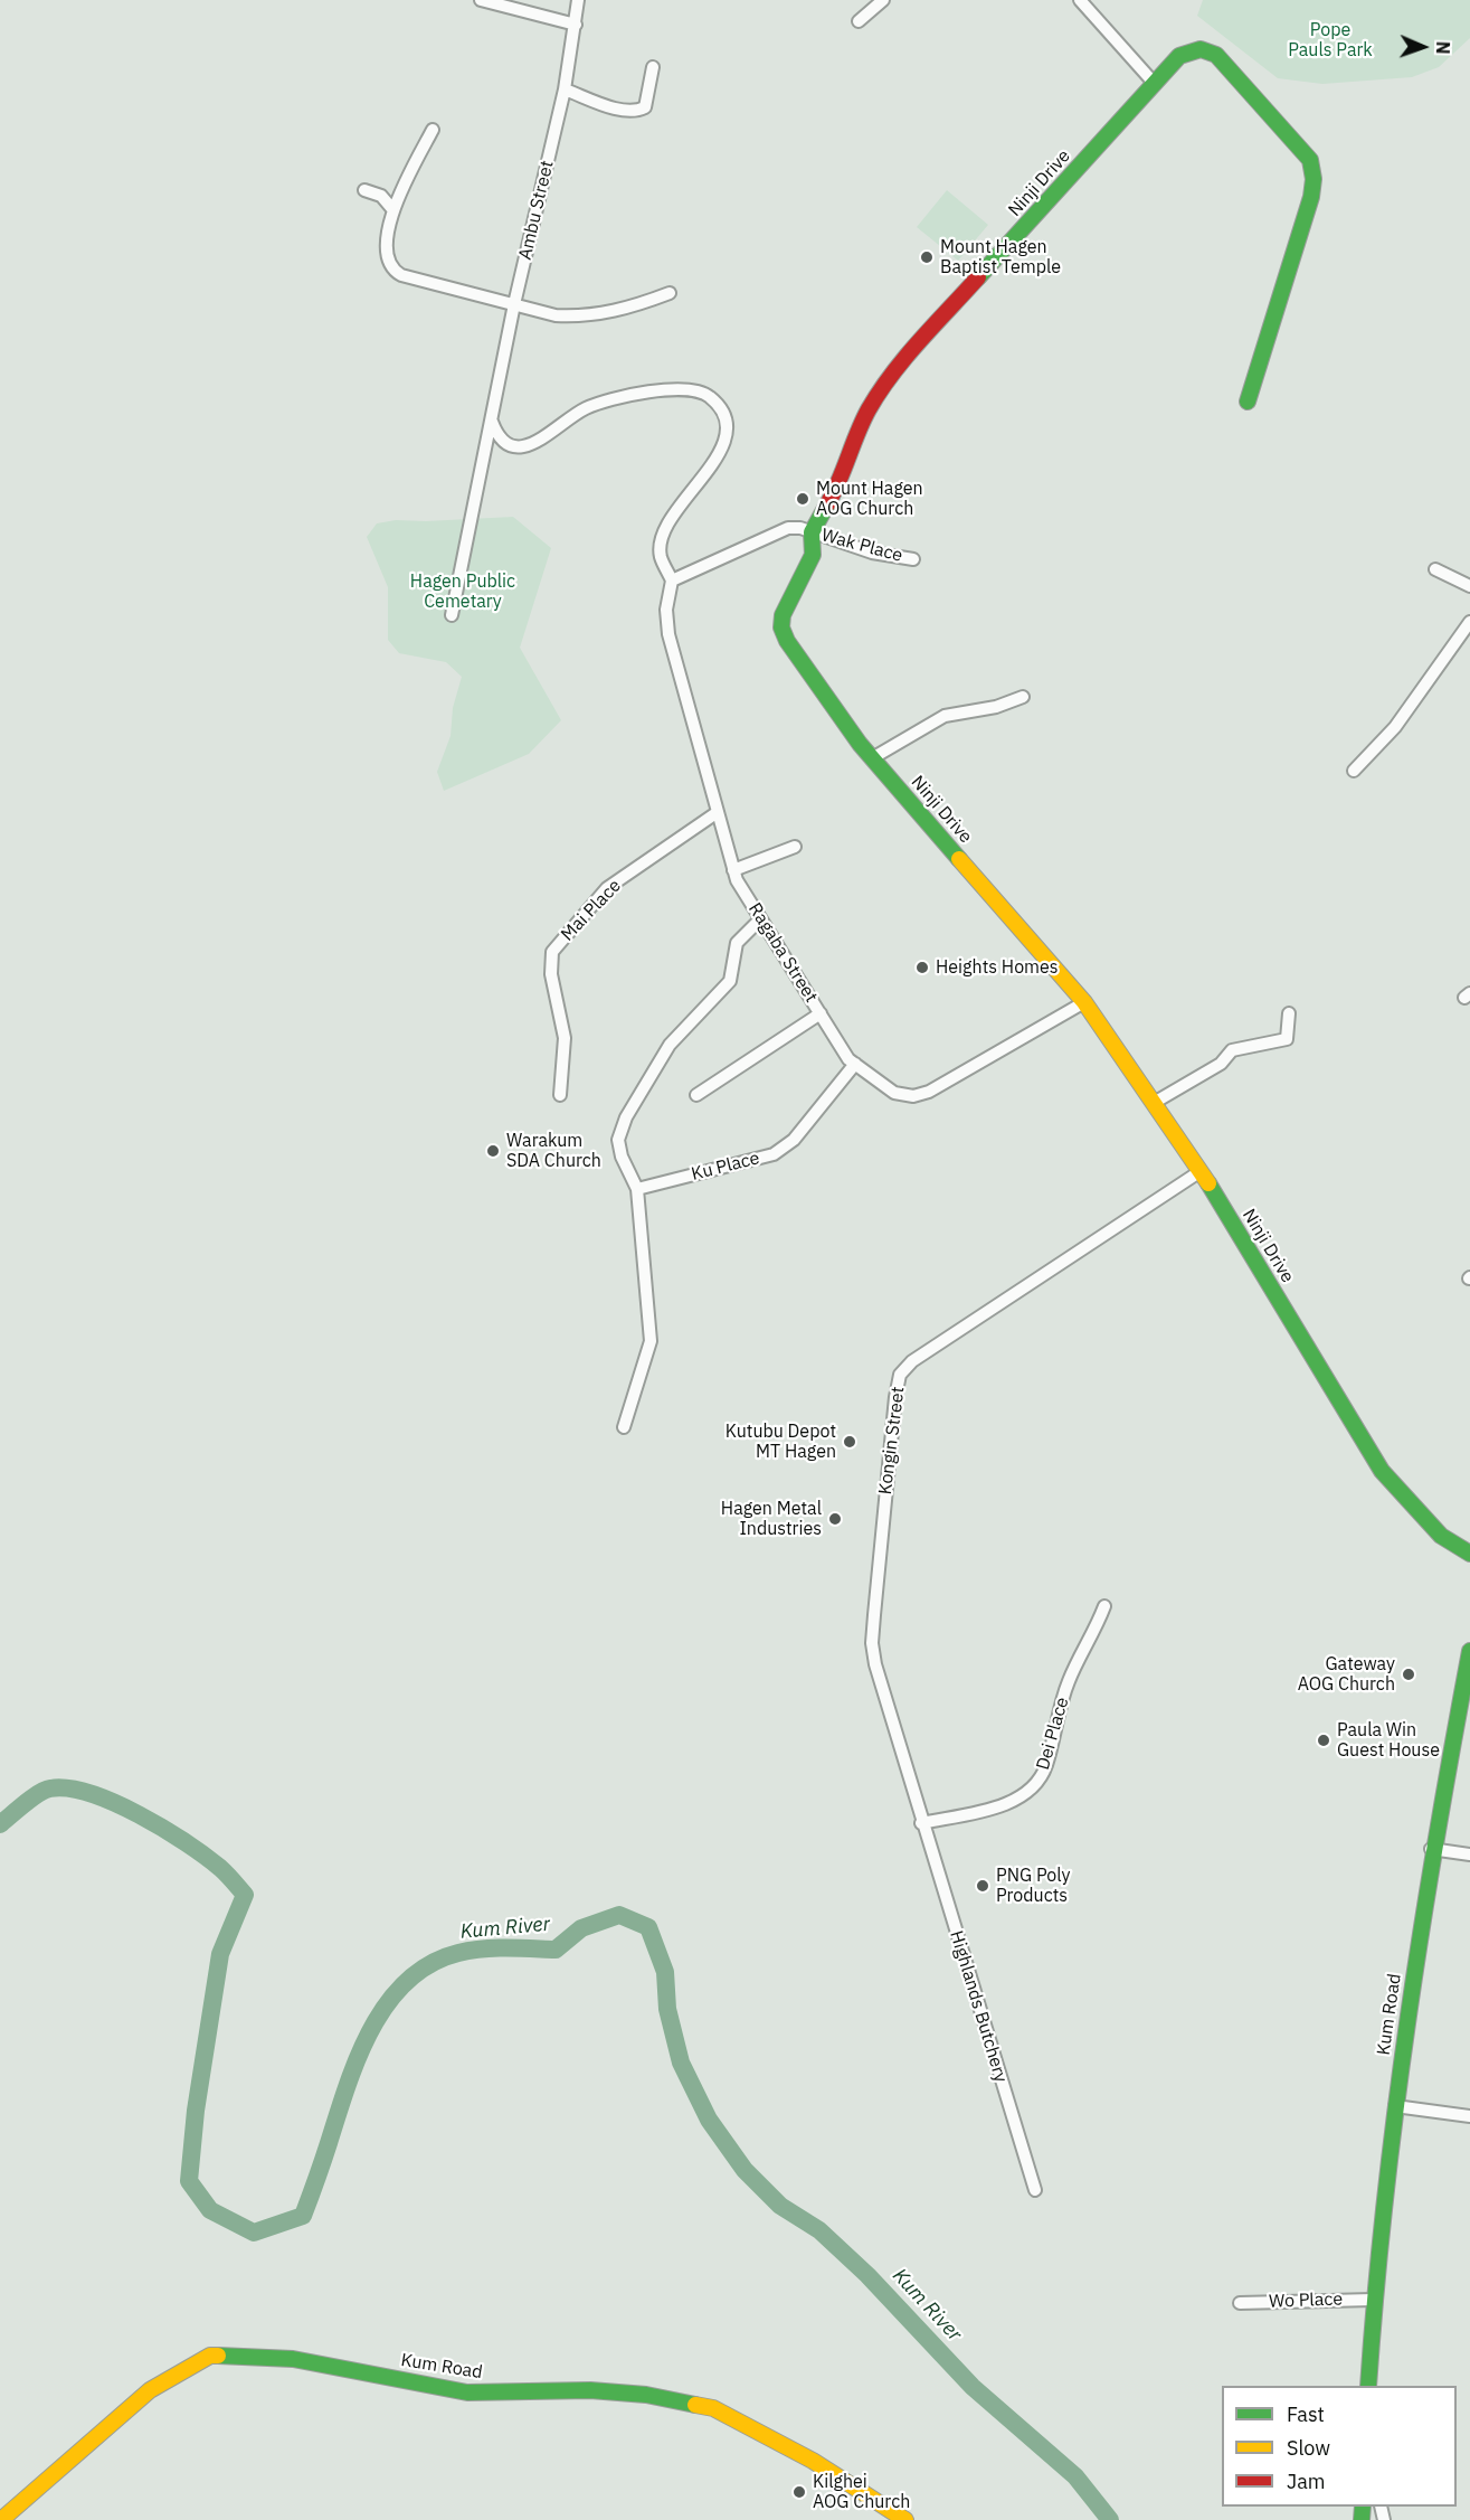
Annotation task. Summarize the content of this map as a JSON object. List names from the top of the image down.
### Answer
{
  "streets": {
    "street": [
      "Ninji Drive",
      "Ambu Street",
      "Wak Place",
      "Mai Place",
      "Ragaba Street",
      "Ku Place",
      "Kongin Street",
      "Dei Place",
      "Highlands Butchery",
      "Kum Road",
      "Wo Place"
    ]
  },
  "crossings": [
    ["Ninji Drive", "Wak Place"],
    ["Ninji Drive", "Ragaba Street"],
    ["Ninji Drive", "Kongin Street"],
    ["Wak Place", "Ragaba Street"],
    ["Mai Place", "Ragaba Street"],
    ["Ragaba Street", "Ku Place"],
    ["Kongin Street", "Dei Place"],
    ["Kongin Street", "Highlands Butchery"],
    ["Dei Place", "Highlands Butchery"],
    ["Kum Road", "Wo Place"]
  ],
  "water": ["Kum River"],
  "parks": ["Pope Pauls Park", "Hagen Public Cemetary"],
  "places": [
    "Mount Hagen Baptist Temple",
    "Mount Hagen AOG Church",
    "Heights Homes",
    "Warakum SDA Church",
    "Kutubu Depot MT Hagen",
    "Hagen Metal Industries",
    "Gateway AOG Church",
    "Paula Win Guest House",
    "PNG Poly Products",
    "Kilghei AOG Church"
  ],
  "legend": ["Fast", "Slow", "Jam"],
  "north": "right"
}
